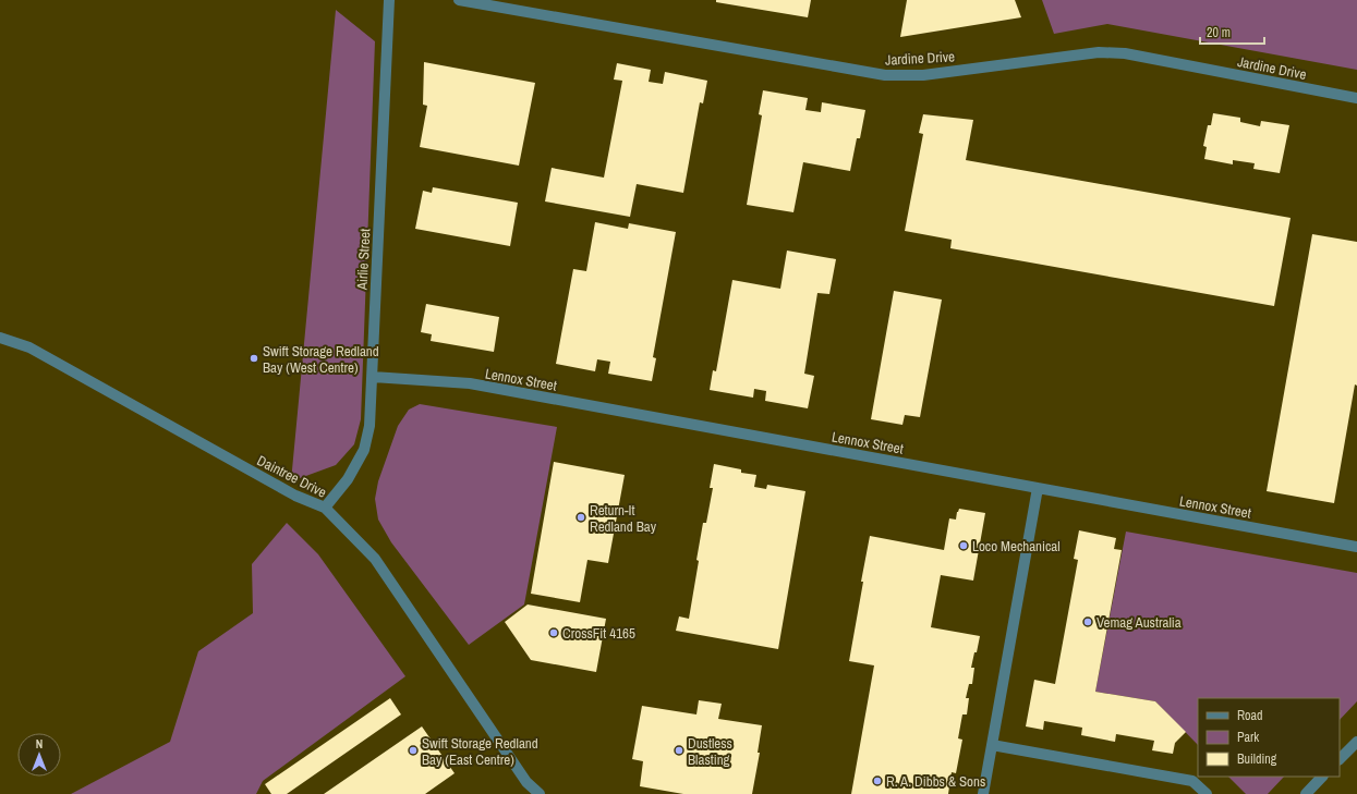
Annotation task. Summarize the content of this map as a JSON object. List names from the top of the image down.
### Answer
{
  "streets": {
    "street": [
      "Jardine Drive",
      "Airlie Street",
      "Lennox Street",
      "Daintree Drive"
    ]
  },
  "crossings": [
    ["Airlie Street", "Lennox Street"],
    ["Airlie Street", "Daintree Drive"]
  ],
  "places": [
    "Swift Storage Redland Bay (West Centre)",
    "Return-It Redland Bay",
    "Loco Mechanical",
    "Vemag Australia",
    "CrossFit 4165",
    "Swift Storage Redland Bay (East Centre)",
    "Dustless Blasting",
    "R. A. Dibbs & Sons"
  ],
  "legend": ["Road", "Park", "Building"],
  "scale_bar": "20 m",
  "north": "top"
}
